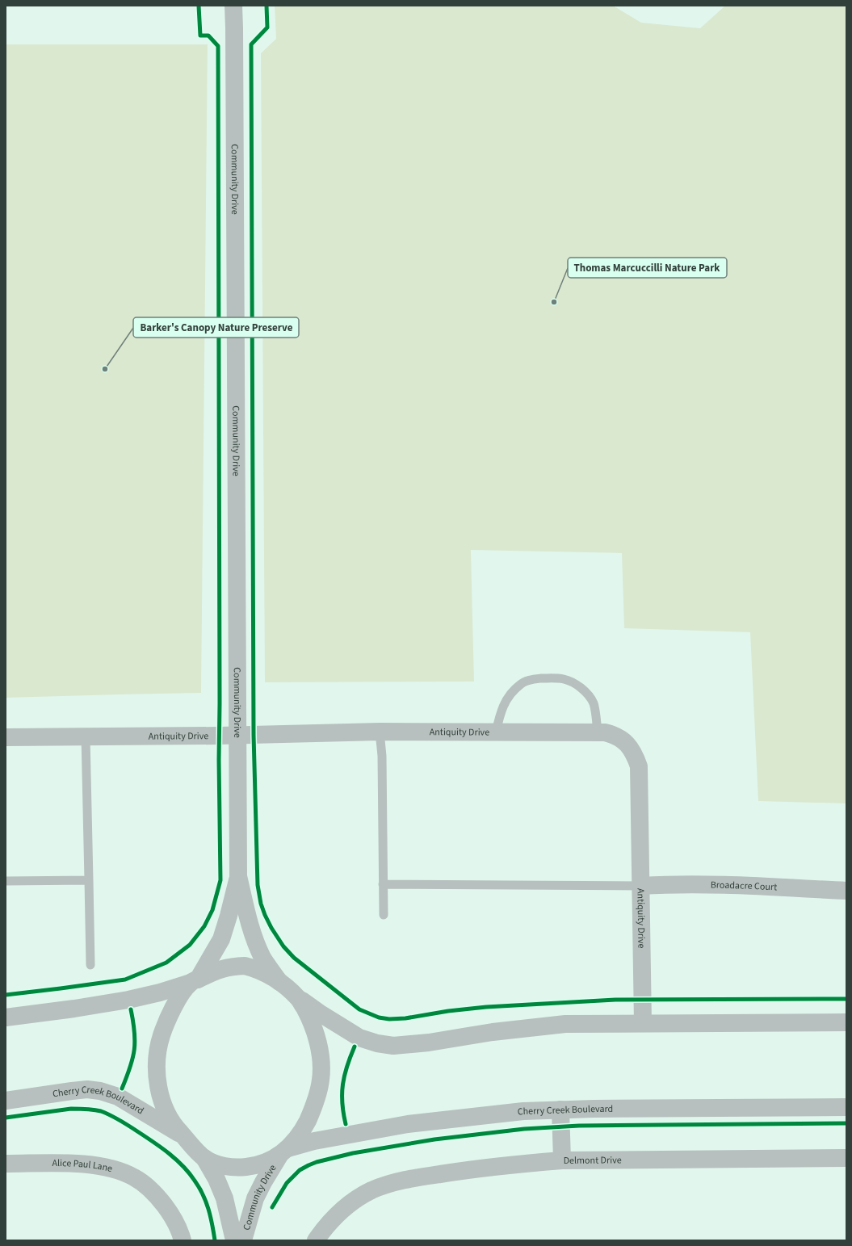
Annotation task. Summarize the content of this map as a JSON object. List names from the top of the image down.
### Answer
{
  "streets": {
    "street": [
      "Community Drive",
      "Antiquity Drive",
      "Broadacre Court",
      "Cherry Creek Boulevard",
      "Delmont Drive",
      "Alice Paul Lane"
    ]
  },
  "crossings": [
    ["Community Drive", "Antiquity Drive"],
    ["Community Drive", "Cherry Creek Boulevard"],
    ["Antiquity Drive", "Broadacre Court"]
  ],
  "places": ["Thomas Marcuccilli Nature Park", "Barker's Canopy Nature Preserve"]
}
